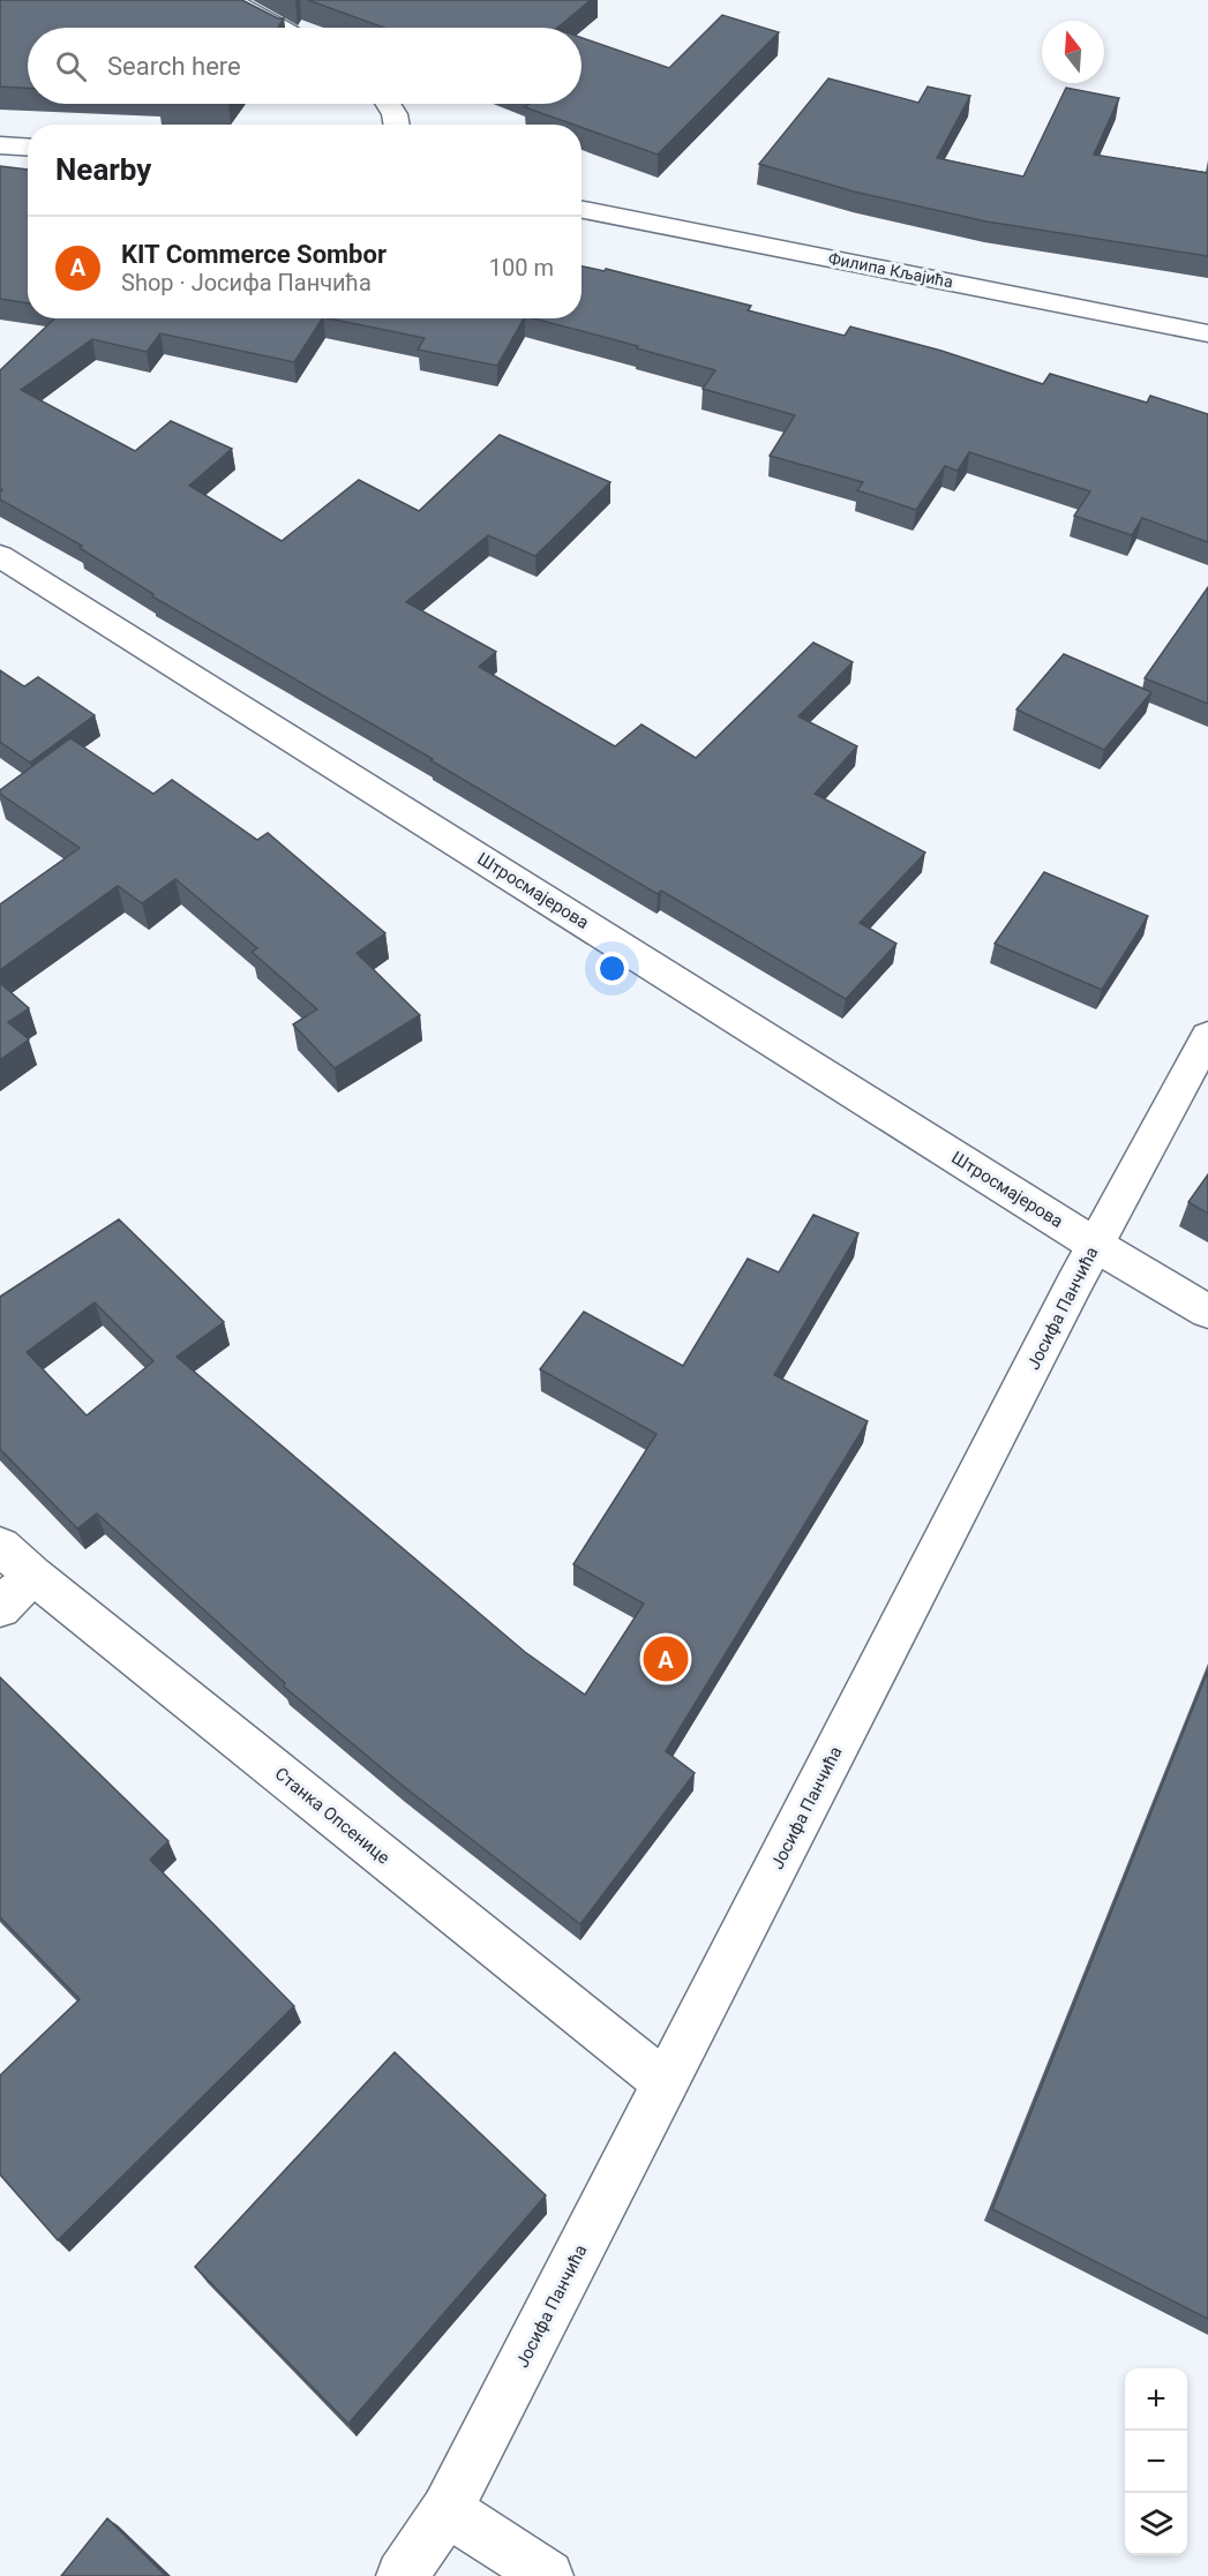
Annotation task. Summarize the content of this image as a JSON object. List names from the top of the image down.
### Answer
{
  "streets": {
    "street": [
      "Филипа Кљајића",
      "Штросмајерова",
      "Јосифа Панчића",
      "Станка Опсенице"
    ]
  },
  "crossings": [
    ["Штросмајерова", "Јосифа Панчића"],
    ["Јосифа Панчића", "Станка Опсенице"]
  ],
  "north": "top",
  "page": {
    "search": "Search here",
    "heading": "Nearby",
    "list": [
      {
        "mark": "A",
        "name": "KIT Commerce Sombor",
        "note": "Shop · Јосифа Панчића",
        "value": "100 m"
      }
    ],
    "pins": "A",
    "map_buttons": ["+", "−"]
  }
}
